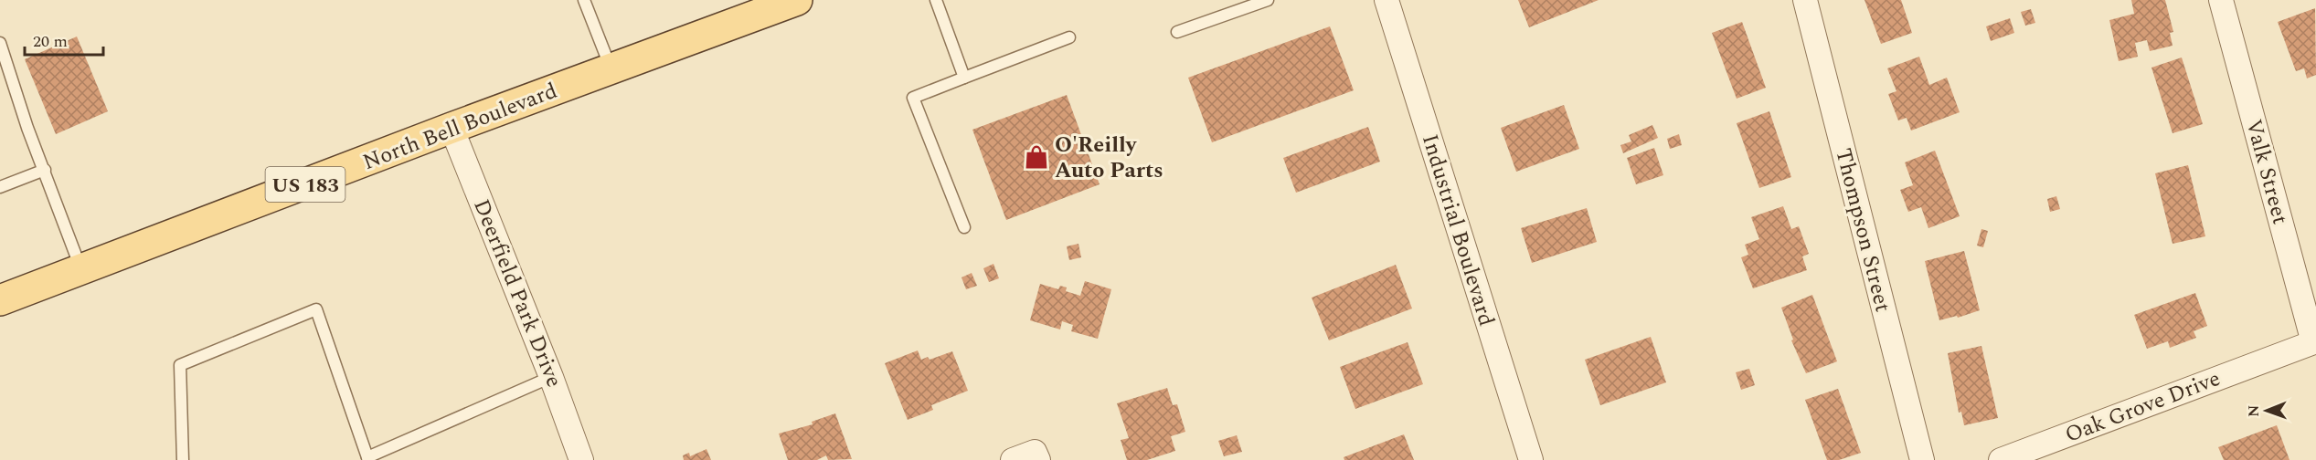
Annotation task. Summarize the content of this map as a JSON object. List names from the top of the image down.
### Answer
{
  "streets": {
    "main road": ["North Bell Boulevard", "US 183"],
    "street": [
      "Valk Street",
      "Industrial Boulevard",
      "Thompson Street",
      "Deerfield Park Drive",
      "Oak Grove Drive"
    ]
  },
  "crossings": [
    ["North Bell Boulevard", "Deerfield Park Drive"],
    ["Valk Street", "Oak Grove Drive"]
  ],
  "places": {
    "shop": ["O'Reilly Auto Parts"]
  },
  "scale_bar": "20 m",
  "north": "left"
}
